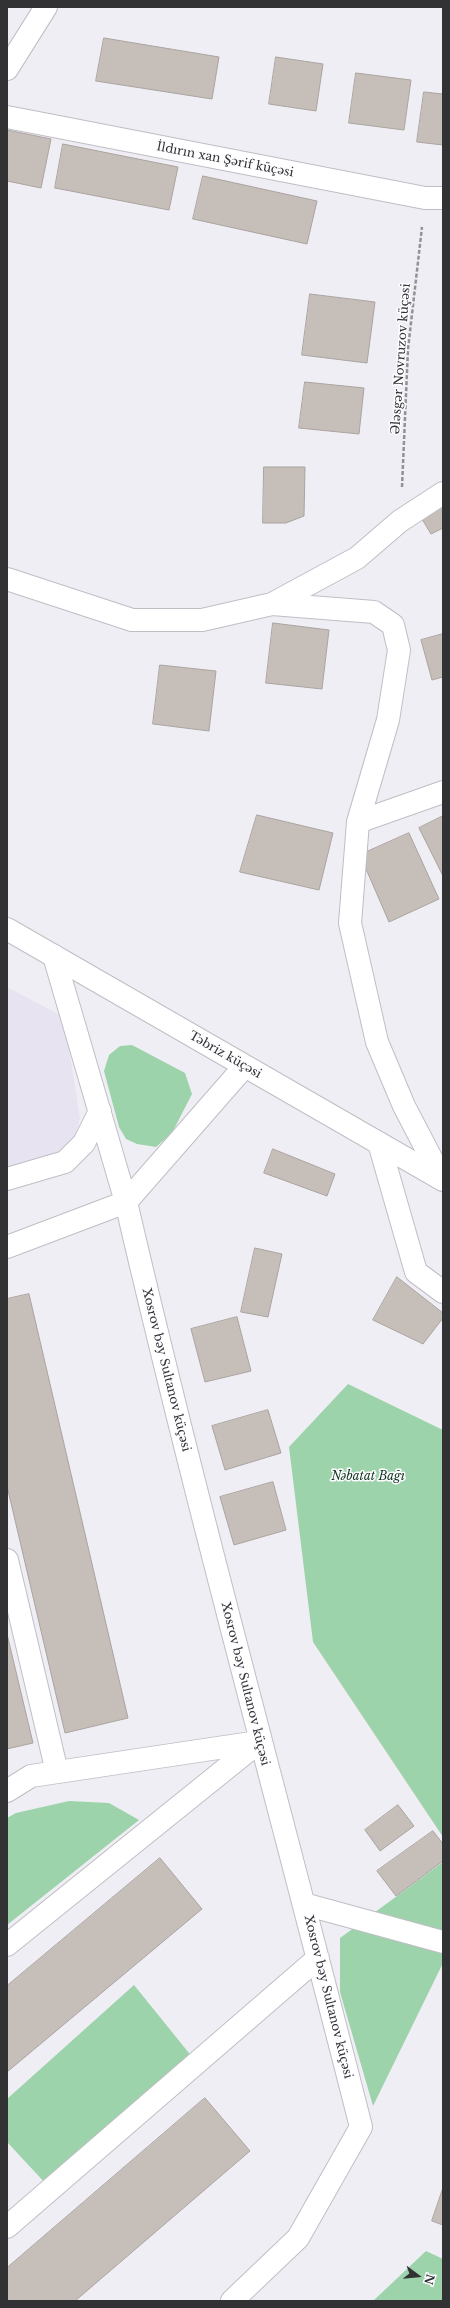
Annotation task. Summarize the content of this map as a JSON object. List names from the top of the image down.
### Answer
{
  "streets": {
    "street": ["İldırın xan Şərif küçəsi", "Təbriz küçəsi", "Xosrov bəy Sultanov küçəsi"],
    "path": ["Ələsgər Novruzov küçəsi"]
  },
  "crossings": [
    ["İldırın xan Şərif küçəsi", "Ələsgər Novruzov küçəsi"],
    ["Təbriz küçəsi", "Xosrov bəy Sultanov küçəsi"]
  ],
  "parks": ["Nəbatat Bağı"],
  "north": "right"
}
